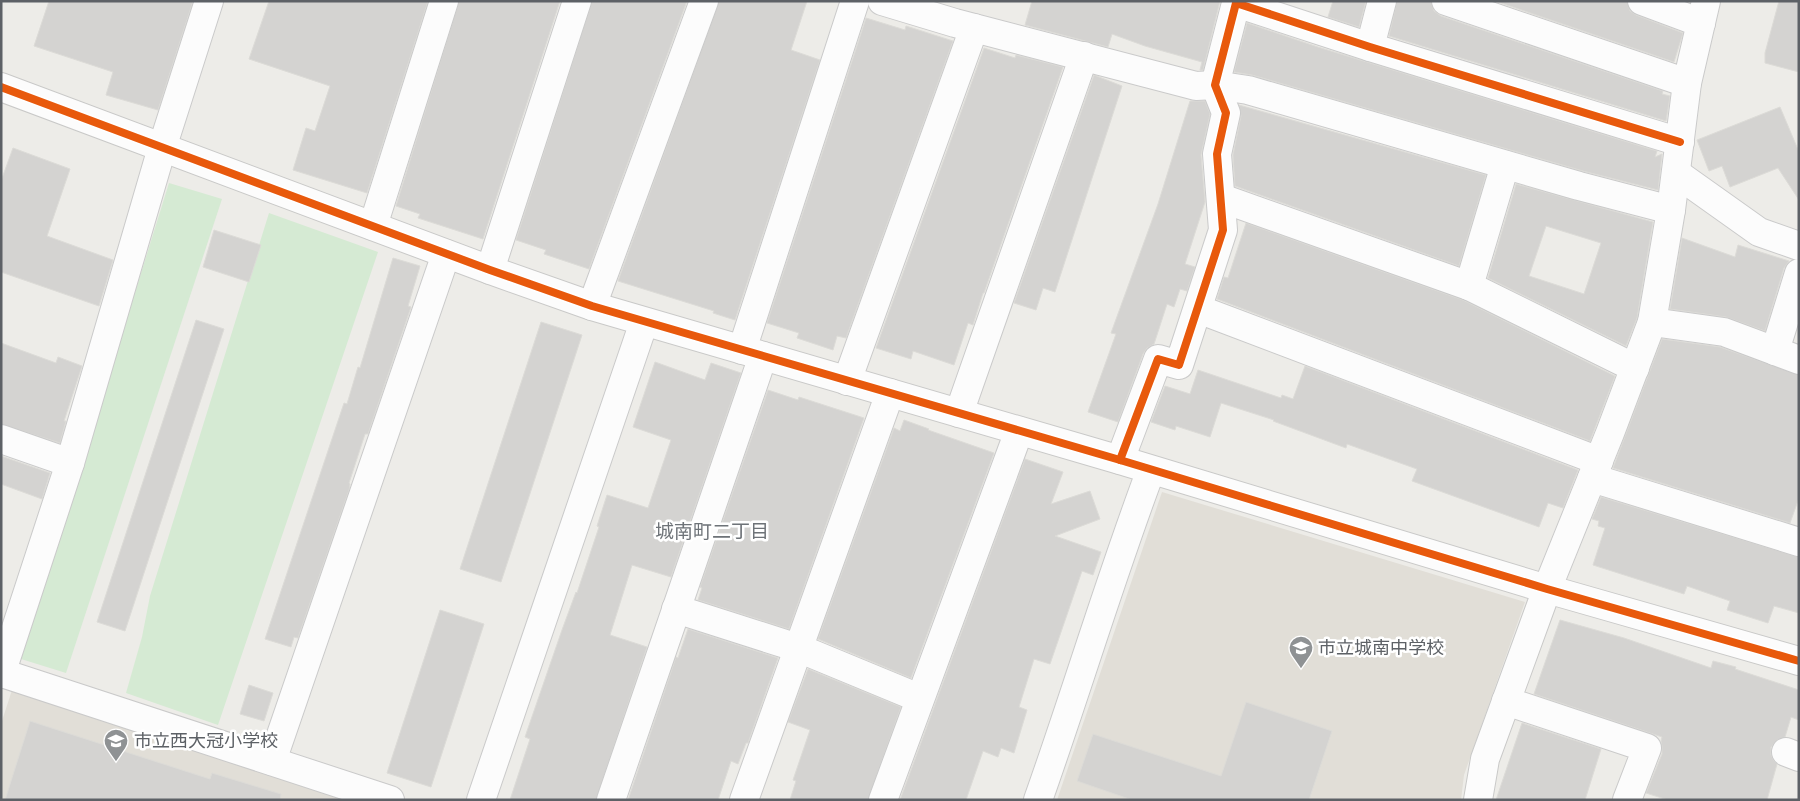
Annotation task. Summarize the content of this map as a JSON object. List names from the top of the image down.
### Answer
{
  "districts": ["城南町二丁目"],
  "places": {
    "school or university": ["市立城南中学校", "市立西大冠小学校"]
  }
}
